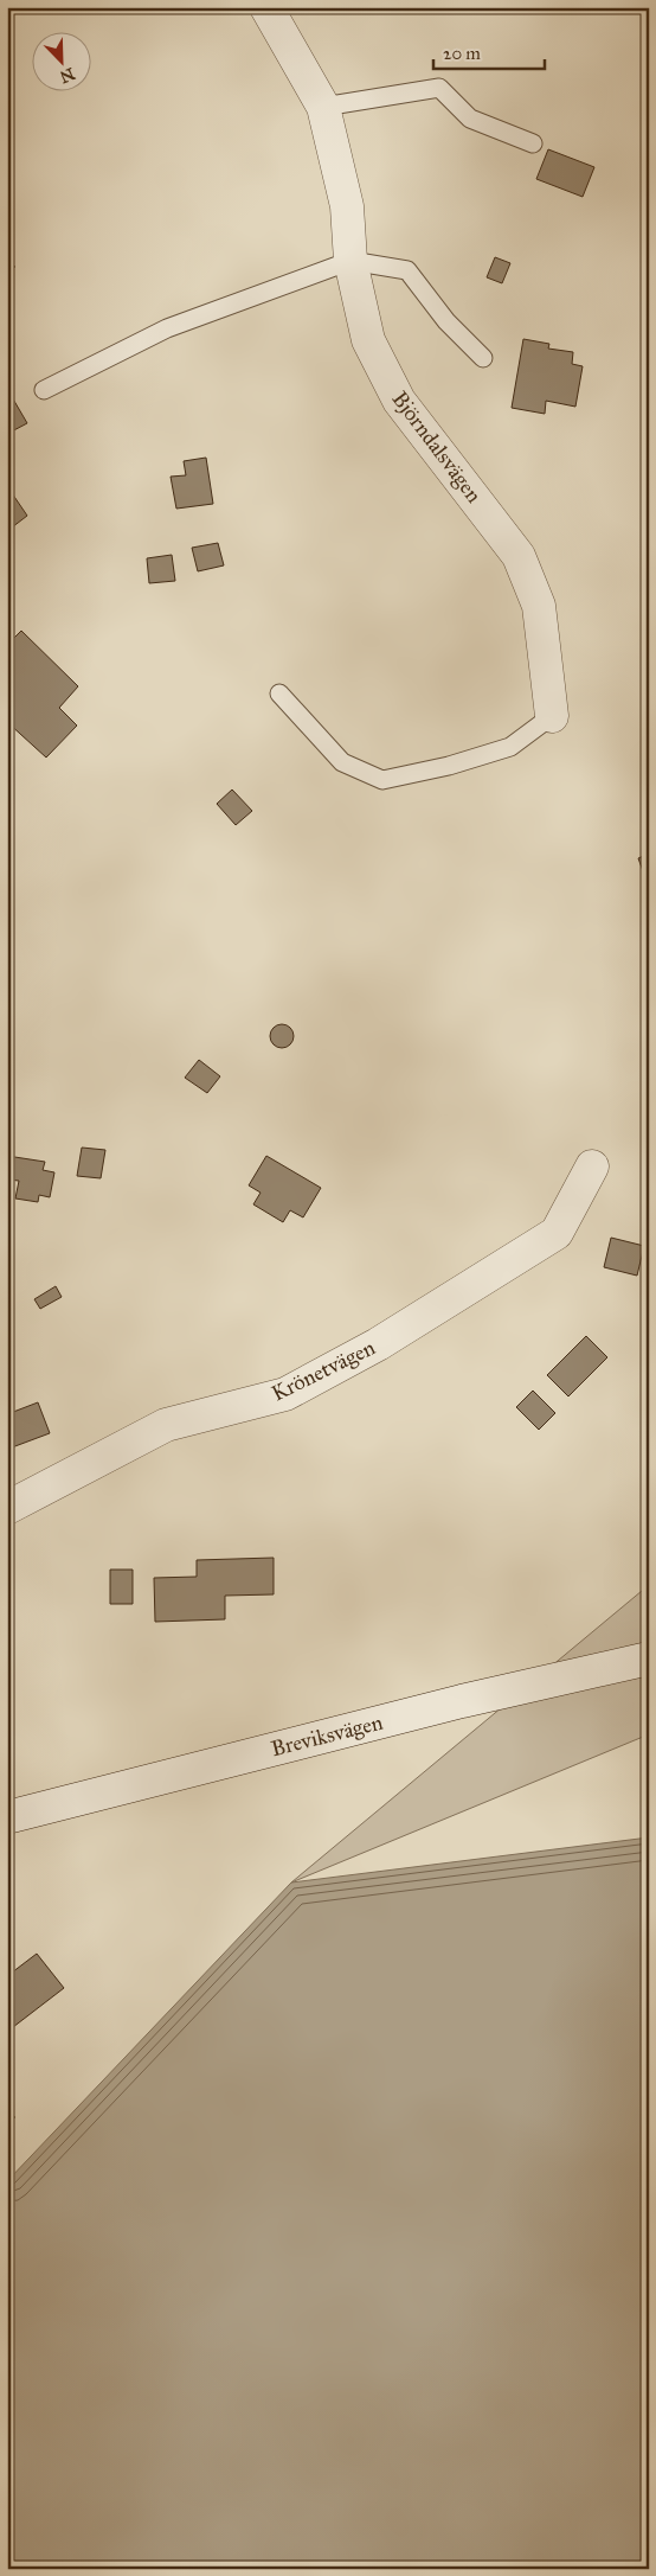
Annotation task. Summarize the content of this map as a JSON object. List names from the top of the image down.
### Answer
{
  "streets": {
    "street": ["Björndalsvägen", "Krönetvägen", "Breviksvägen"]
  },
  "scale_bar": "20 m",
  "north": "bottom right"
}
